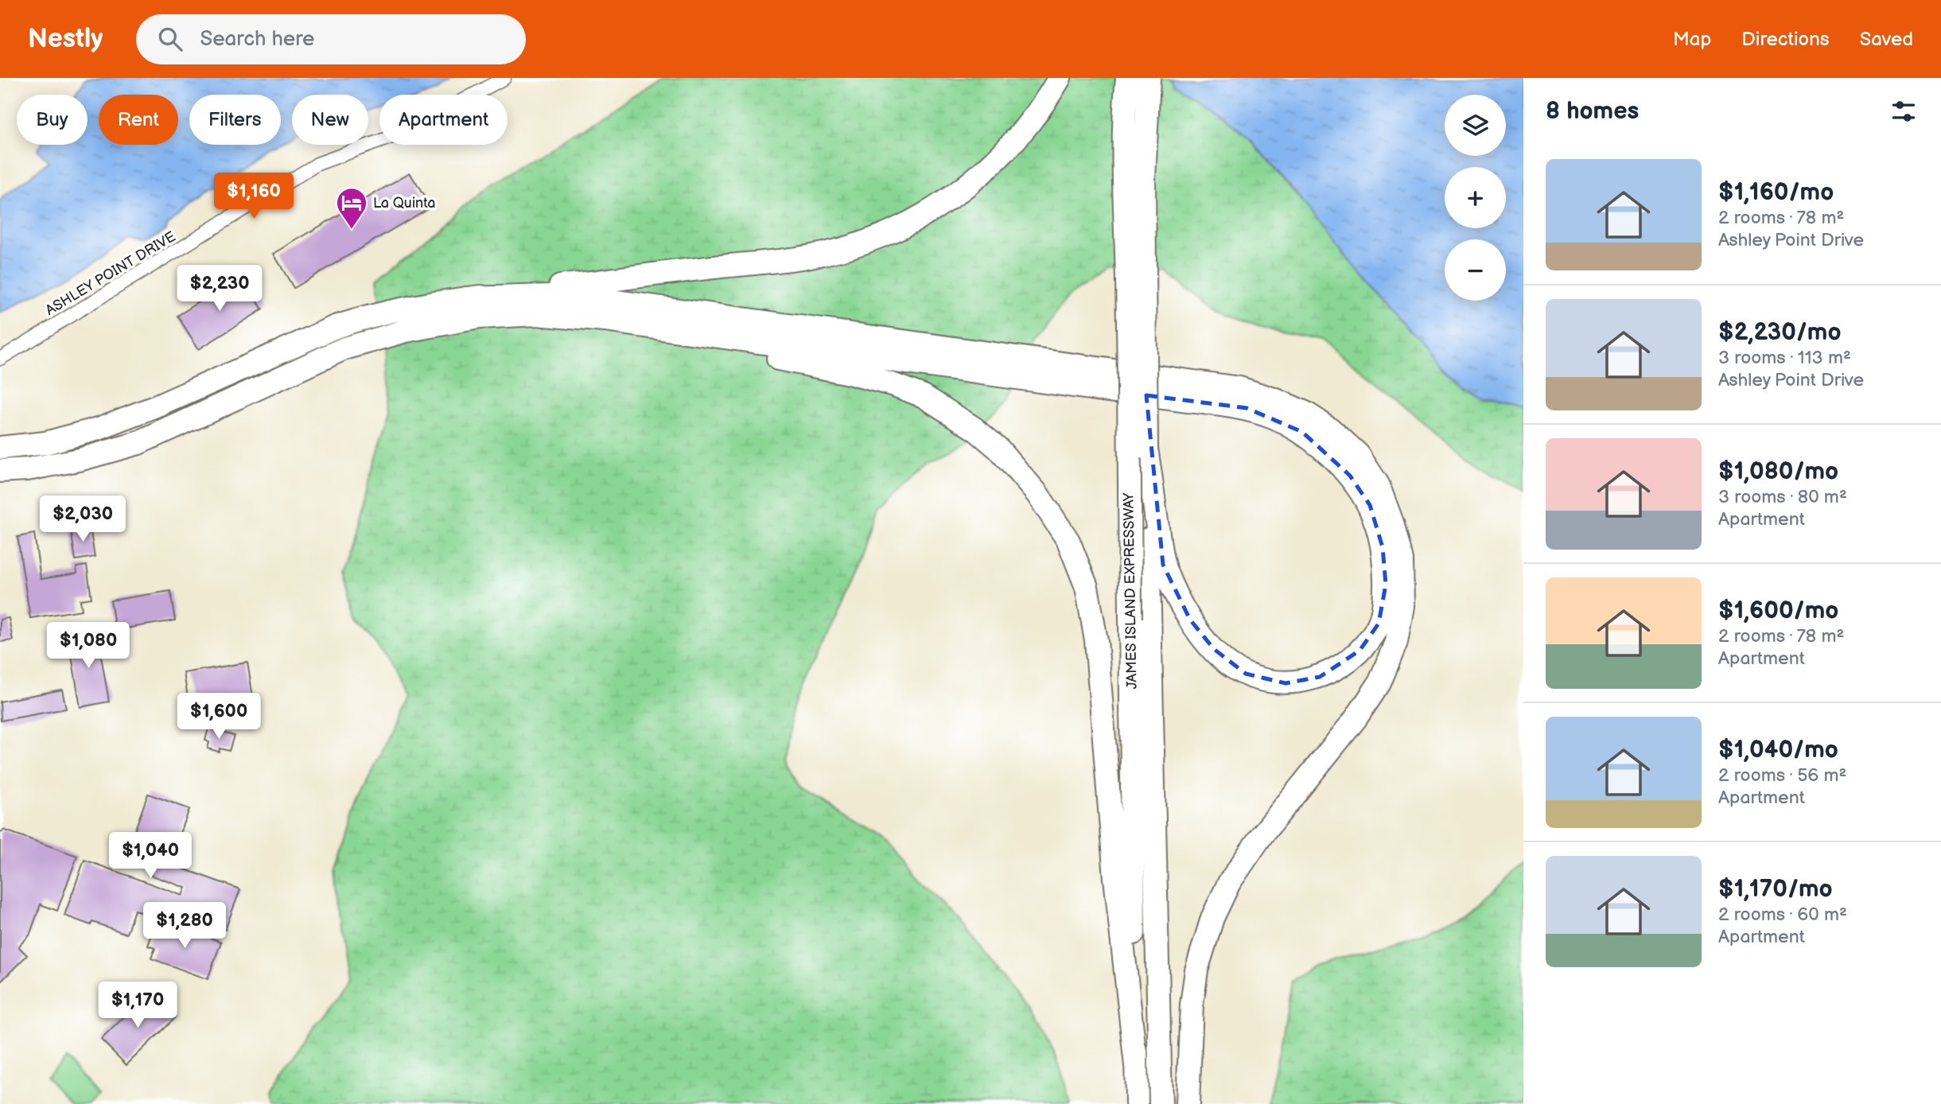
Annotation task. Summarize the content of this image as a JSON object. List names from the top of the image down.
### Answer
{
  "streets": {
    "highway": ["JAMES ISLAND EXPRESSWAY"],
    "street": ["ASHLEY POINT DRIVE"]
  },
  "places": {
    "hotel": ["La Quinta"]
  },
  "page": {
    "header": "Nestly",
    "search": "Search here",
    "nav": ["Map", "Directions", "Saved"],
    "heading": "8 homes",
    "map_buttons": ["+", "−"],
    "chip": [
      "Buy",
      "Rent",
      "Filters",
      "New",
      "Apartment"
    ],
    "list": [
      {
        "name": "$1,160/mo",
        "note": "2 rooms · 78 m² · Ashley Point Drive"
      },
      {
        "name": "$2,230/mo",
        "note": "3 rooms · 113 m² · Ashley Point Drive"
      },
      {
        "name": "$1,080/mo",
        "note": "3 rooms · 80 m² · Apartment"
      },
      {
        "name": "$1,600/mo",
        "note": "2 rooms · 78 m² · Apartment"
      },
      {
        "name": "$1,040/mo",
        "note": "2 rooms · 56 m² · Apartment"
      },
      {
        "name": "$1,170/mo",
        "note": "2 rooms · 60 m² · Apartment"
      }
    ],
    "price": [
      "$1,160",
      "$2,230",
      "$2,030",
      "$1,080",
      "$1,600",
      "$1,040",
      "$1,280",
      "$1,170"
    ]
  }
}
